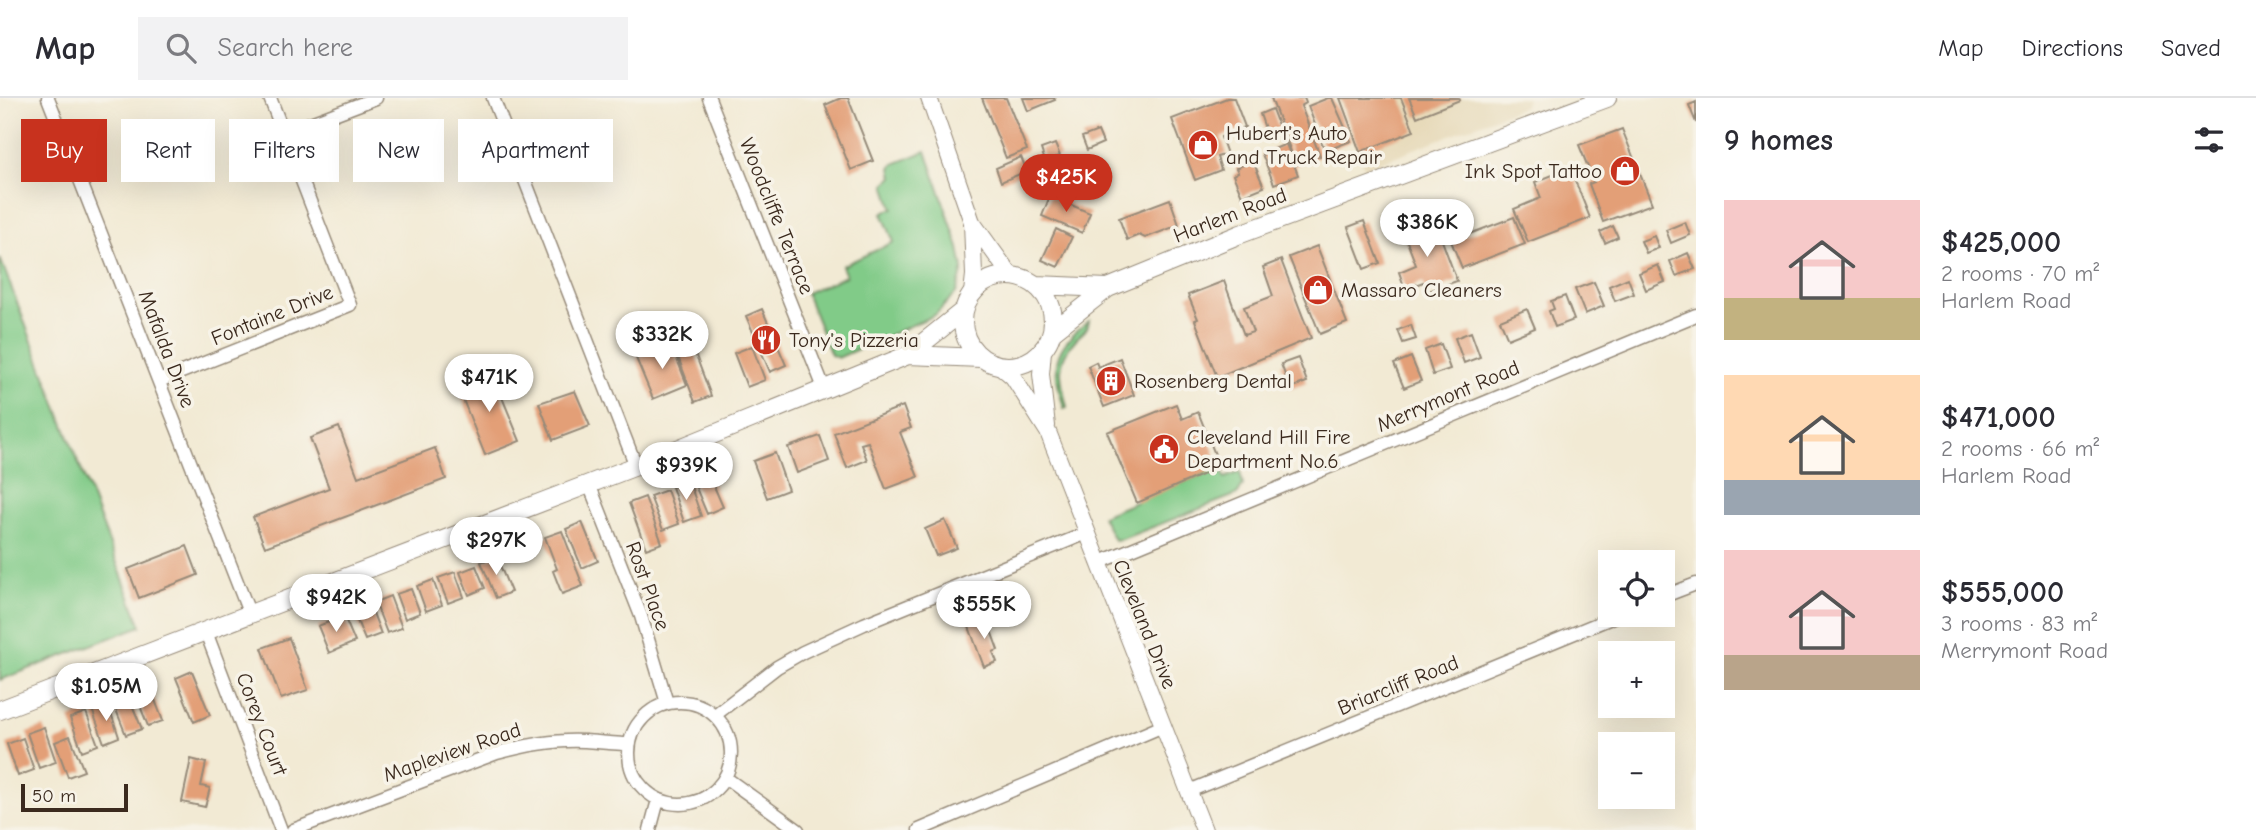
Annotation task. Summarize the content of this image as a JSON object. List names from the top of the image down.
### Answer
{
  "streets": {
    "main road": ["Harlem Road"],
    "street": [
      "Woodcliffe Terrace",
      "Fontaine Drive",
      "Mafalda Drive",
      "Merrymont Road",
      "Rost Place",
      "Cleveland Drive",
      "Briarcliff Road",
      "Corey Court",
      "Mapleview Road"
    ]
  },
  "crossings": [
    ["Harlem Road", "Cleveland Drive"],
    ["Fontaine Drive", "Mafalda Drive"],
    ["Merrymont Road", "Cleveland Drive"],
    ["Rost Place", "Mapleview Road"],
    ["Cleveland Drive", "Briarcliff Road"]
  ],
  "places": {
    "shop": ["Hubert's Auto and Truck Repair", "Ink Spot Tattoo", "Massaro Cleaners"],
    "restaurant": ["Tony's Pizzeria"],
    "building": ["Rosenberg Dental"],
    "public building": ["Cleveland Hill Fire Department No.6"]
  },
  "scale_bar": "50 m",
  "page": {
    "header": "Map",
    "search": "Search here",
    "nav": ["Map", "Directions", "Saved"],
    "heading": "9 homes",
    "chip": [
      "Buy",
      "Rent",
      "Filters",
      "New",
      "Apartment"
    ],
    "price": [
      "$425K",
      "$386K",
      "$332K",
      "$471K",
      "$939K",
      "$297K",
      "$942K",
      "$555K",
      "$1.05M"
    ],
    "list": [
      {
        "name": "$425,000",
        "note": "2 rooms · 70 m² · Harlem Road"
      },
      {
        "name": "$471,000",
        "note": "2 rooms · 66 m² · Harlem Road"
      },
      {
        "name": "$555,000",
        "note": "3 rooms · 83 m² · Merrymont Road"
      }
    ],
    "map_buttons": ["+", "−"],
    "scale": "50 m"
  }
}
